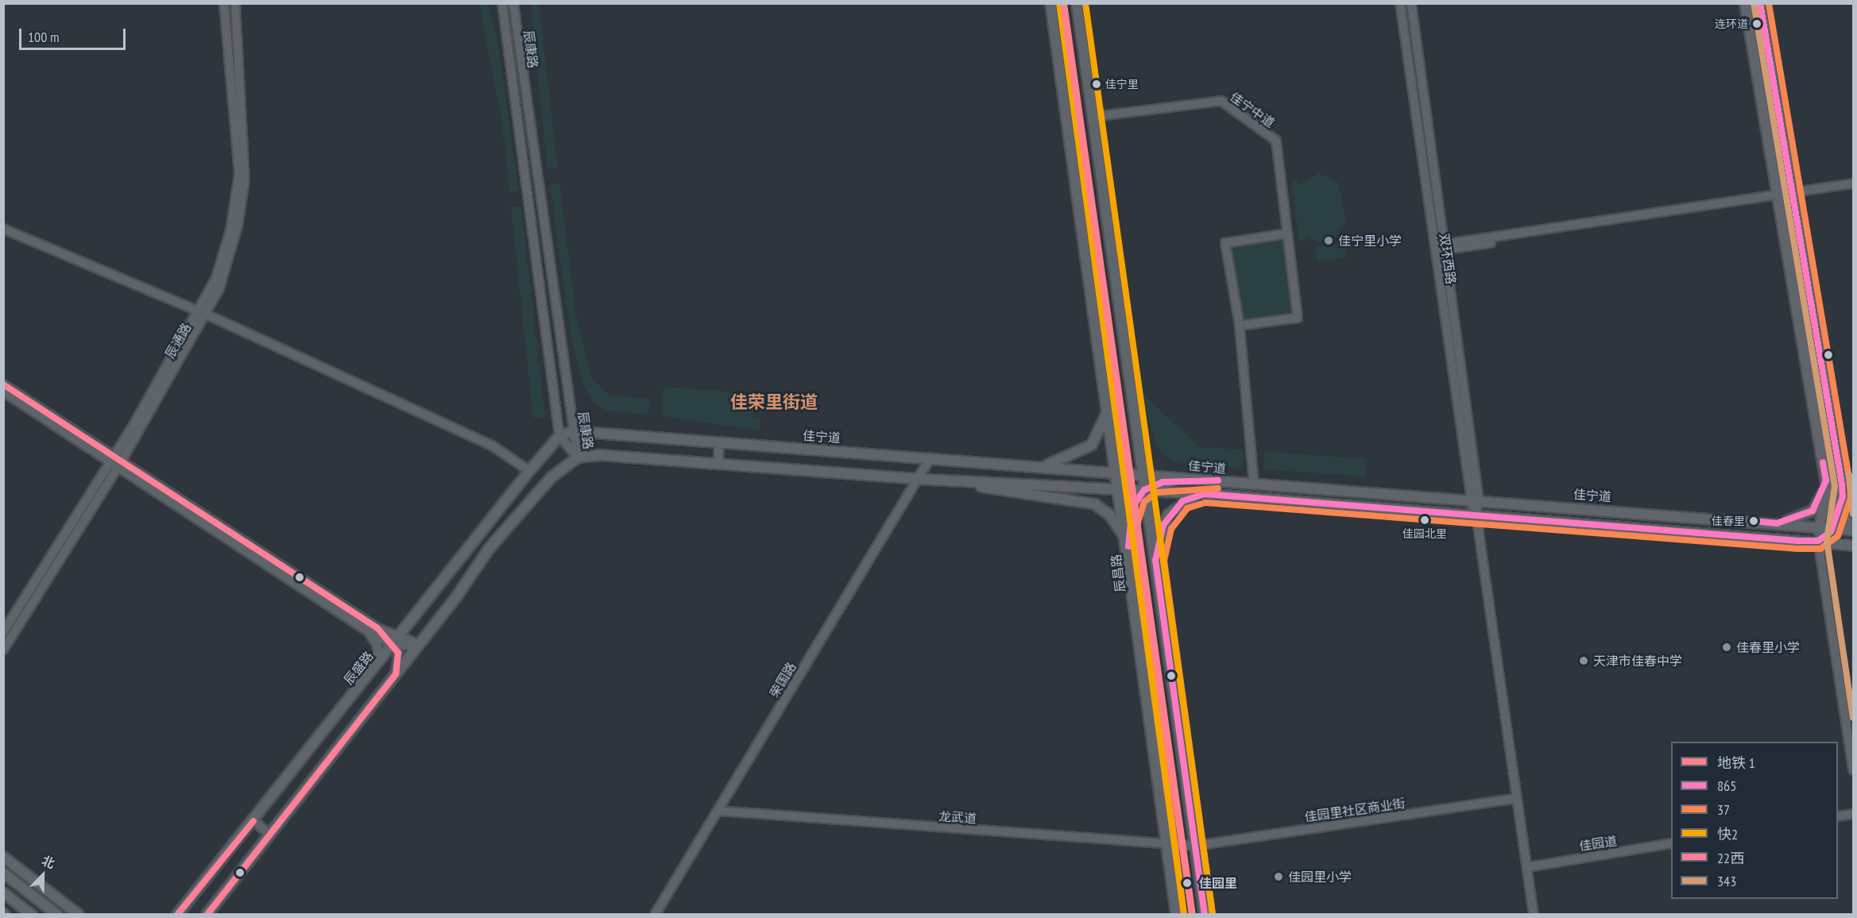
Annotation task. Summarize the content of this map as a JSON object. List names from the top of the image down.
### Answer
{
  "streets": {
    "main road": ["佳宁道", "辰昌路", "辰盛路"],
    "street": [
      "辰康路",
      "佳宁中道",
      "双环西路",
      "辰通路",
      "荣国路",
      "佳园里社区商业街",
      "龙武道",
      "佳园道"
    ]
  },
  "crossings": [
    ["辰康路", "佳宁道"],
    ["辰康路", "辰盛路"],
    ["双环西路", "佳宁道"],
    ["佳宁道", "辰昌路"],
    ["佳宁道", "辰盛路"],
    ["佳宁道", "荣国路"],
    ["辰昌路", "龙武道"],
    ["荣国路", "龙武道"],
    ["佳园里社区商业街", "龙武道"]
  ],
  "districts": ["佳荣里街道"],
  "places": [
    "连环道",
    "佳宁里",
    "佳宁里小学",
    "佳园北里",
    "佳春里",
    "佳春里小学",
    "天津市佳春中学",
    "佳园里小学",
    "佳园里"
  ],
  "lines": [
    "metro line 1",
    "transit line 865",
    "transit line 37",
    "transit line 快2",
    "transit line 343",
    "transit line 22西"
  ],
  "legend": [
    "地铁 1",
    "865",
    "37",
    "快2",
    "22西",
    "343"
  ],
  "scale_bar": "100 m",
  "north": "top right"
}
